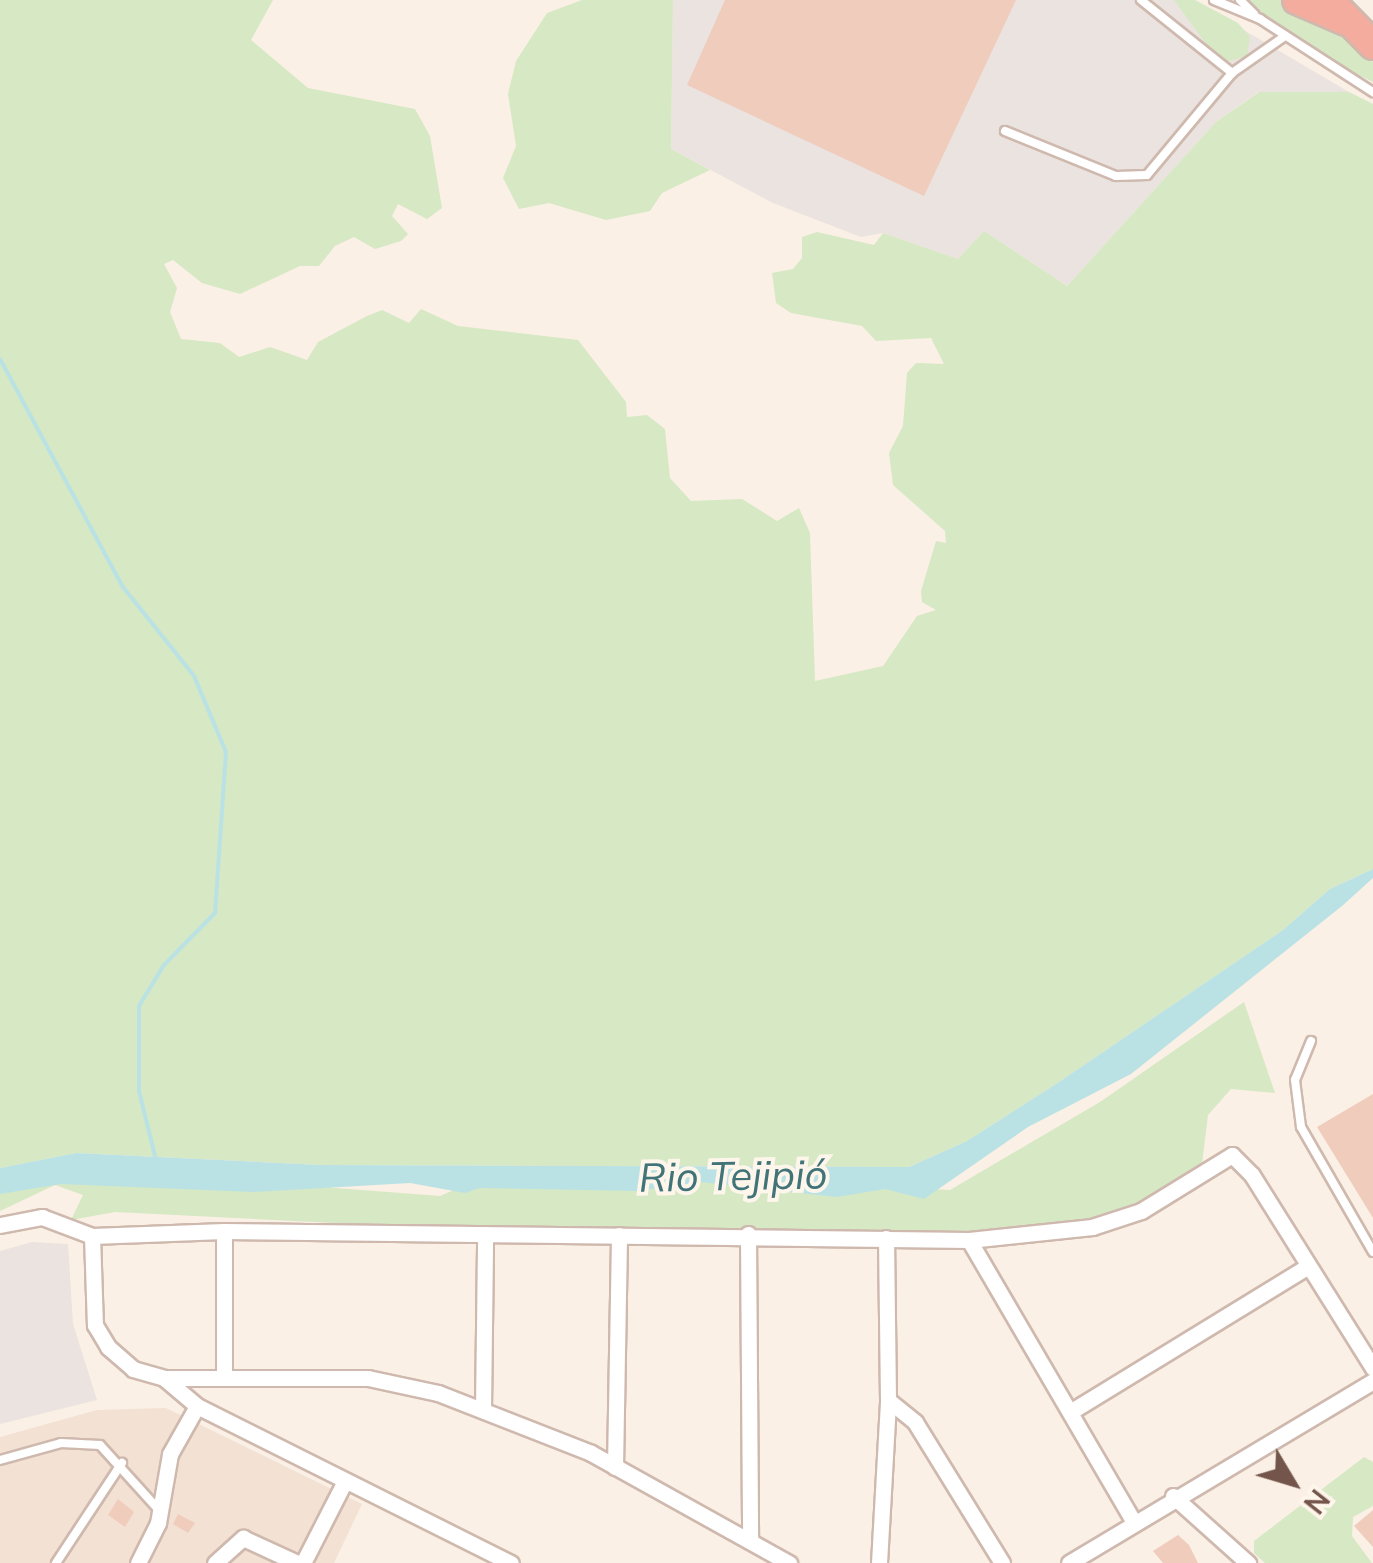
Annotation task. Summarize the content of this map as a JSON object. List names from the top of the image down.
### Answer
{
  "water": ["Rio Tejipió"],
  "north": "bottom right"
}
